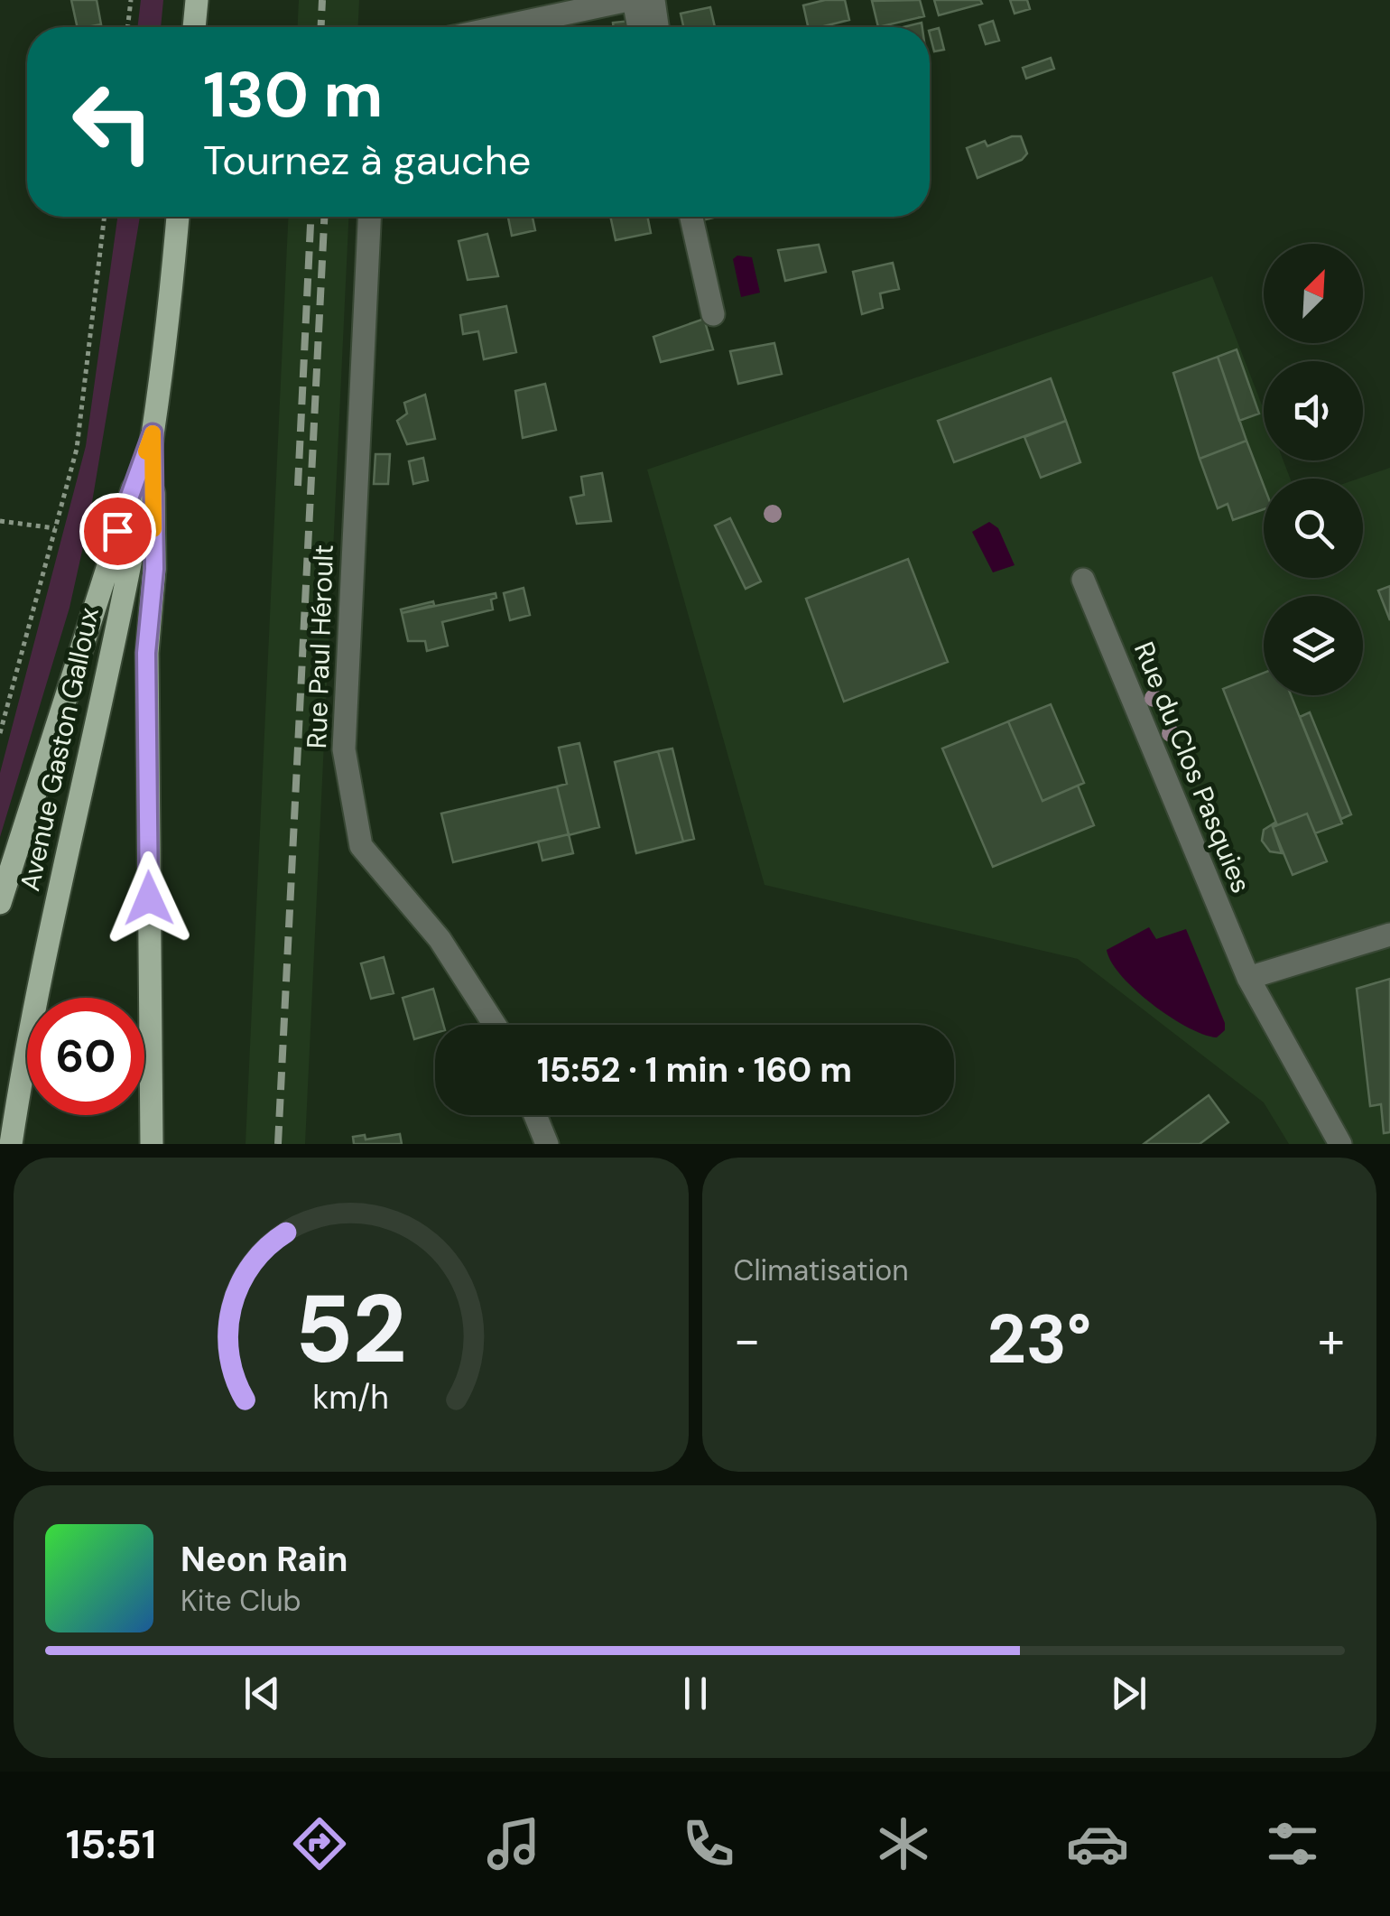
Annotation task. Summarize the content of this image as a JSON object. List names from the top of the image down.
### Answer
{
  "streets": {
    "main road": ["Avenue Gaston Galloux"],
    "street": ["Rue Paul Héroult", "Rue du Clos Pasquies"]
  },
  "north": "top right",
  "page": {
    "turn": ["130 m", "Tournez à gauche"],
    "limit": "60",
    "trip": "15:52 · 1 min · 160 m",
    "tile": "Climatisation",
    "heat": ["−", "23°", "+"],
    "song": ["Neon Rain", "Kite Club"],
    "tabs": "15:51",
    "gauge": ["52", "km/h"]
  }
}
